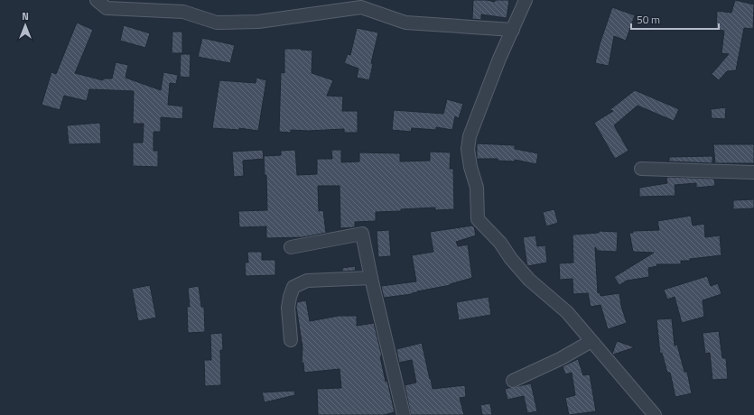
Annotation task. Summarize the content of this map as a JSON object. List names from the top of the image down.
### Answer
{
  "scale_bar": "50 m",
  "north": "top"
}
